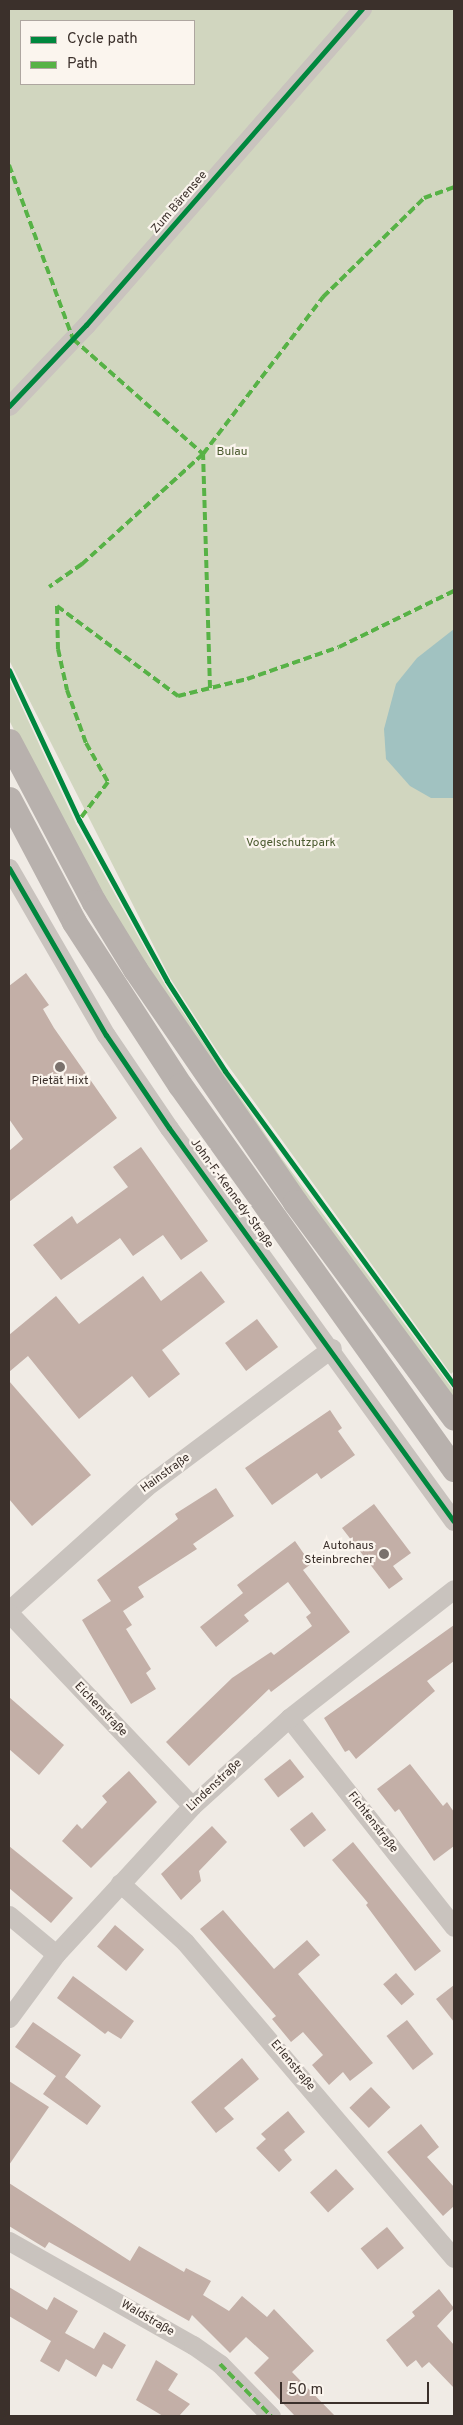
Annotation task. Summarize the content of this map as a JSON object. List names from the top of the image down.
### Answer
{
  "streets": {
    "street": [
      "Zum Bärensee",
      "John-F.-Kennedy-Straße",
      "Hainstraße",
      "Eichenstraße",
      "Lindenstraße",
      "Fichtenstraße",
      "Erlenstraße",
      "Waldstraße"
    ]
  },
  "crossings": [
    ["John-F.-Kennedy-Straße", "Hainstraße"],
    ["Hainstraße", "Eichenstraße"],
    ["Eichenstraße", "Lindenstraße"],
    ["Lindenstraße", "Fichtenstraße"],
    ["Lindenstraße", "Erlenstraße"]
  ],
  "parks": ["Bulau", "Vogelschutzpark"],
  "places": ["Pietät Hixt", "Autohaus Steinbrecher"],
  "legend": ["Cycle path", "Path"],
  "scale_bar": "50 m"
}
